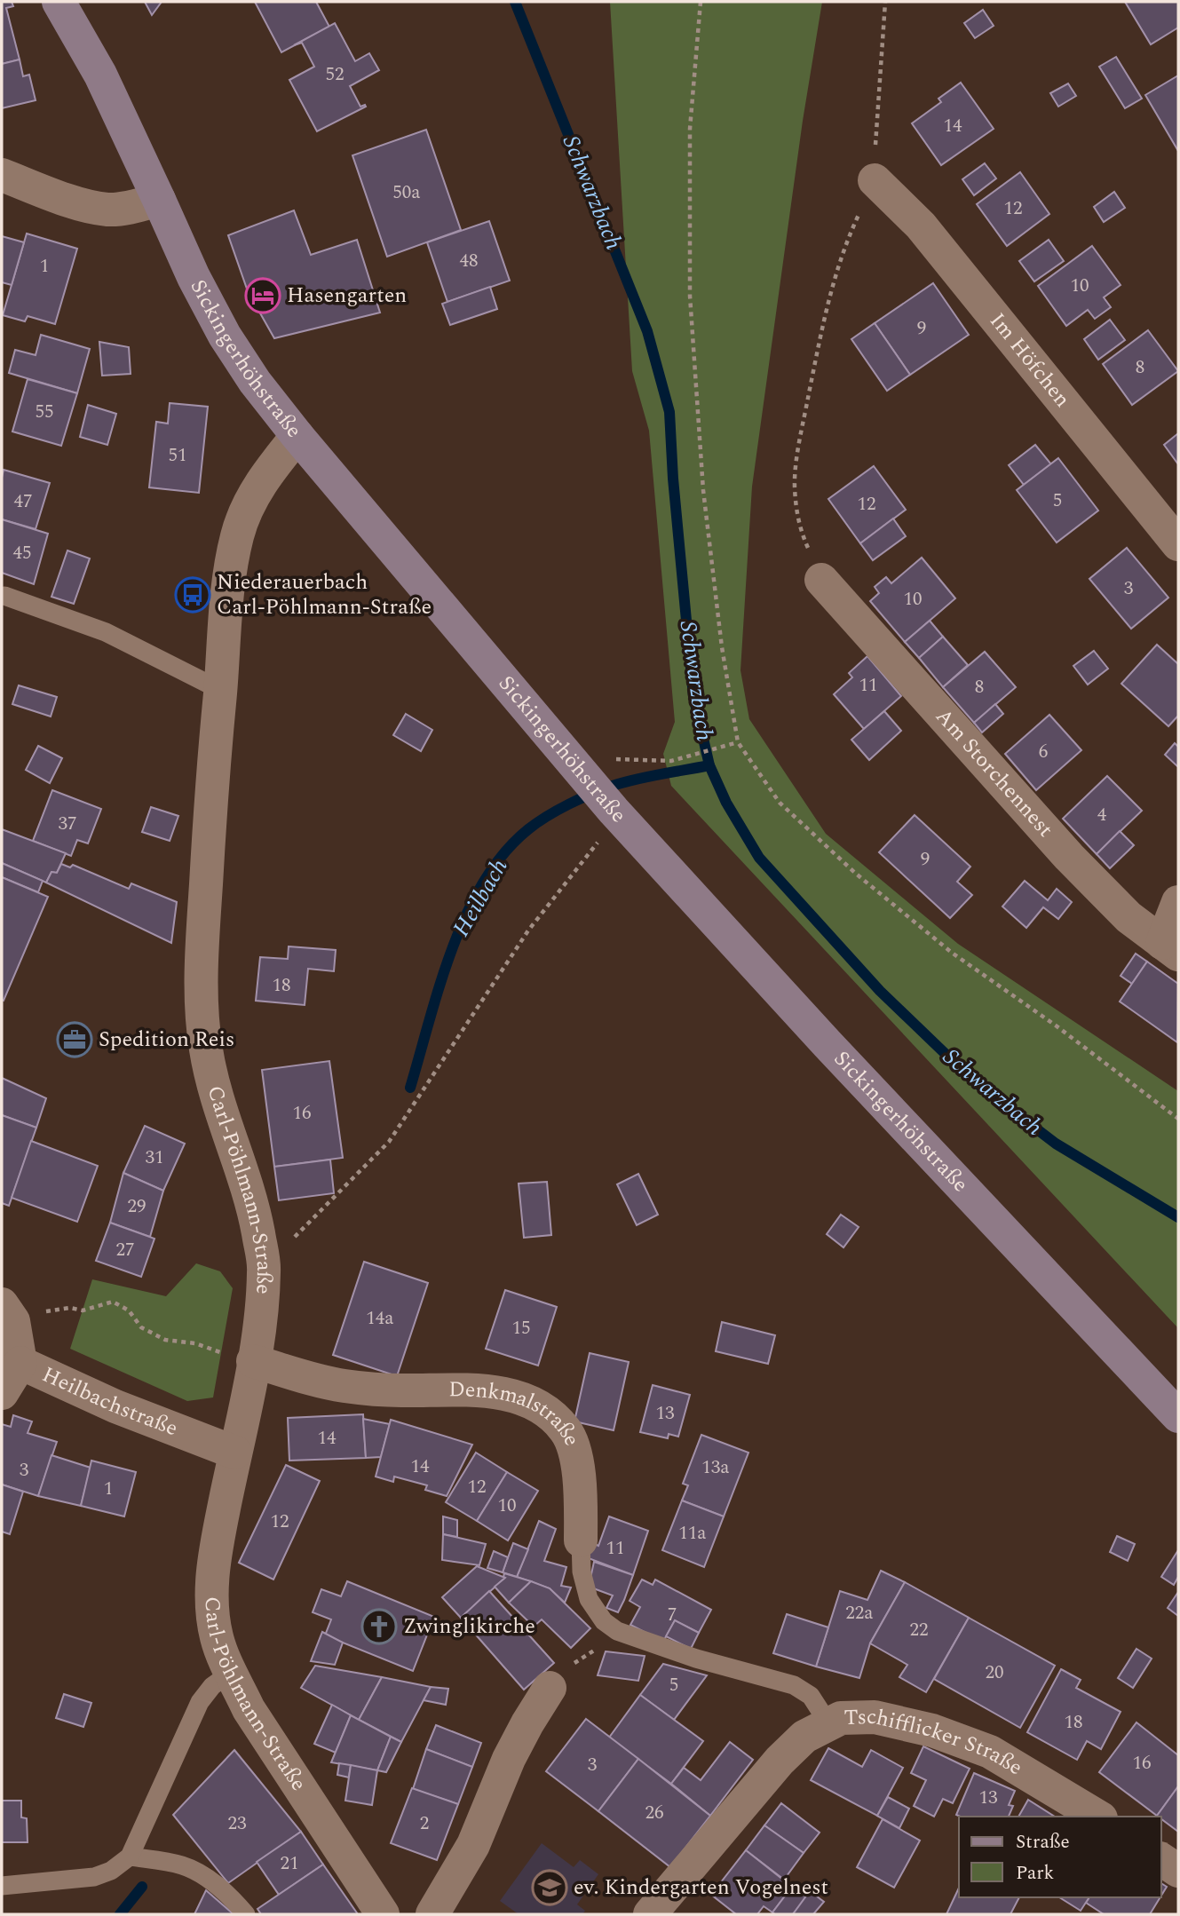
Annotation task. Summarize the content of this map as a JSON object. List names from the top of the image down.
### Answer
{
  "streets": {
    "main road": ["Sickingerhöhstraße"],
    "street": [
      "Im Höfchen",
      "Am Storchennest",
      "Carl-Pöhlmann-Straße",
      "Heilbachstraße",
      "Denkmalstraße",
      "Tschifflicker Straße"
    ]
  },
  "crossings": [
    ["Sickingerhöhstraße", "Carl-Pöhlmann-Straße"],
    ["Carl-Pöhlmann-Straße", "Heilbachstraße"],
    ["Carl-Pöhlmann-Straße", "Denkmalstraße"],
    ["Denkmalstraße", "Tschifflicker Straße"]
  ],
  "water": ["Schwarzbach", "Heilbach"],
  "places": {
    "hotel": ["Hasengarten"],
    "bus stop": ["Niederauerbach Carl-Pöhlmann-Straße"],
    "office": ["Spedition Reis"],
    "church": ["Zwinglikirche"],
    "school or university": ["ev. Kindergarten Vogelnest"]
  },
  "house_numbers": [
    "52",
    "14",
    "50a",
    "12",
    "48",
    "1",
    "10",
    "9",
    "8",
    "55",
    "51",
    "5",
    "47",
    "12",
    "45",
    "3",
    "10",
    "11",
    "8",
    "6",
    "4",
    "37",
    "9",
    "18",
    "16",
    "31",
    "29",
    "27",
    "14a",
    "15",
    "13",
    "14",
    "14",
    "13a",
    "3",
    "12",
    "1",
    "10",
    "12",
    "11a",
    "11",
    "22a",
    "7",
    "22",
    "20",
    "5",
    "18",
    "16",
    "3",
    "13",
    "26",
    "23",
    "2",
    "21"
  ],
  "legend": ["Straße", "Park"]
}
